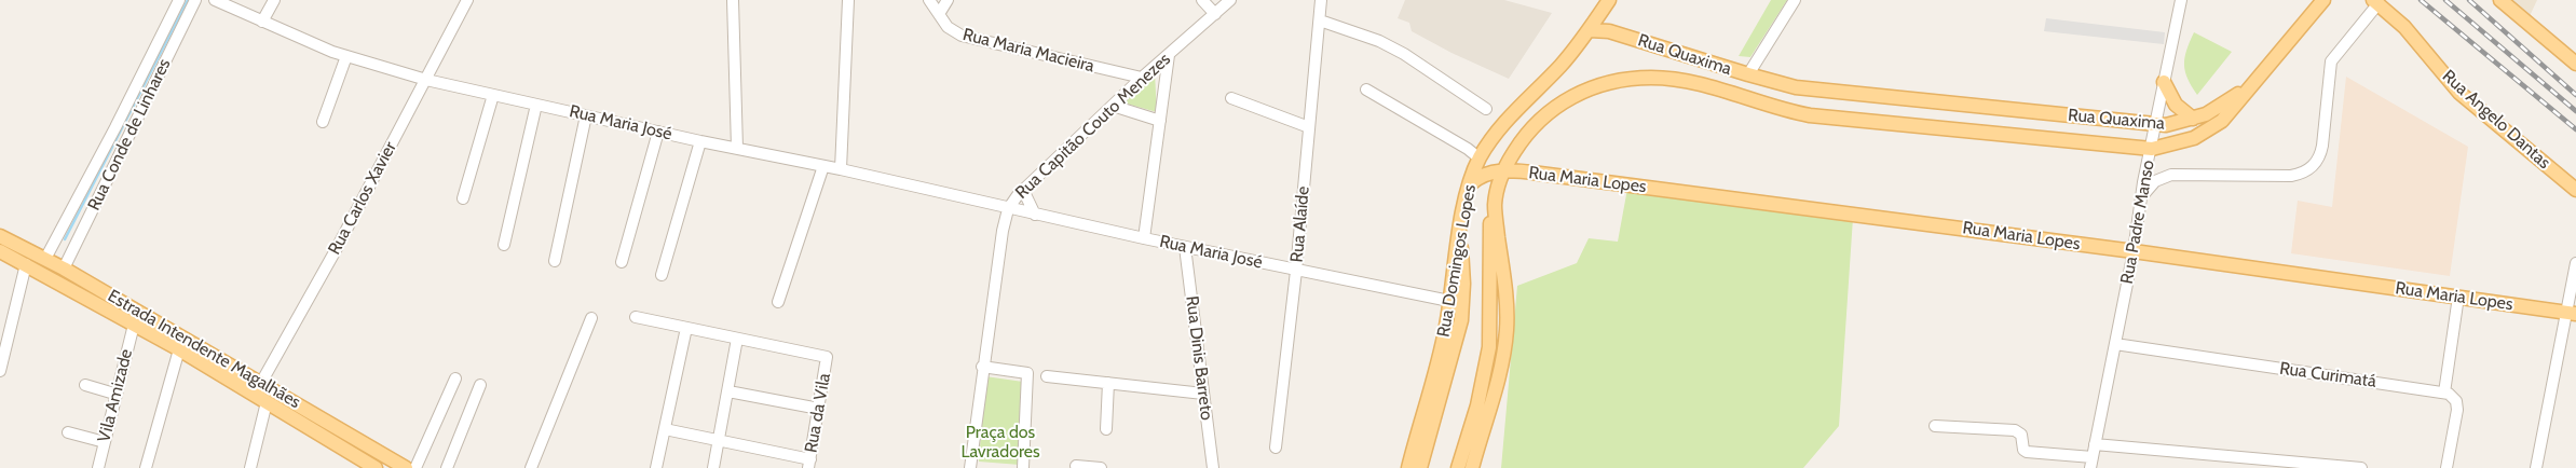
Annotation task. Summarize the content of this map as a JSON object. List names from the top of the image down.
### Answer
{
  "streets": {
    "main road": [
      "Rua Quaxima",
      "Rua Angelo Dantas",
      "Rua Maria Lopes",
      "Rua Domingos Lopes",
      "Estrada Intendente Magalhães"
    ],
    "street": [
      "Rua Maria Macieira",
      "Rua Maria José",
      "Rua Capitão Couto Menezes",
      "Rua Conde de Linhares",
      "Rua Carlos Xavier",
      "Rua Padre Manso",
      "Rua Alaíde",
      "Rua Dinis Barreto",
      "Rua Curimatá",
      "Vila Amizade",
      "Rua da Vila"
    ]
  },
  "crossings": [
    ["Rua Maria Macieira", "Rua Capitão Couto Menezes"],
    ["Rua Quaxima", "Rua Padre Manso"],
    ["Rua Quaxima", "Rua Domingos Lopes"],
    ["Rua Maria José", "Rua Capitão Couto Menezes"],
    ["Rua Maria José", "Rua Carlos Xavier"],
    ["Rua Maria José", "Rua Alaíde"],
    ["Rua Maria José", "Rua Domingos Lopes"],
    ["Rua Maria José", "Rua Dinis Barreto"],
    ["Rua Conde de Linhares", "Estrada Intendente Magalhães"],
    ["Rua Maria Lopes", "Rua Padre Manso"],
    ["Rua Maria Lopes", "Rua Domingos Lopes"],
    ["Rua Carlos Xavier", "Estrada Intendente Magalhães"],
    ["Rua Padre Manso", "Rua Curimatá"],
    ["Estrada Intendente Magalhães", "Vila Amizade"]
  ],
  "parks": ["Praça dos Lavradores"]
}
